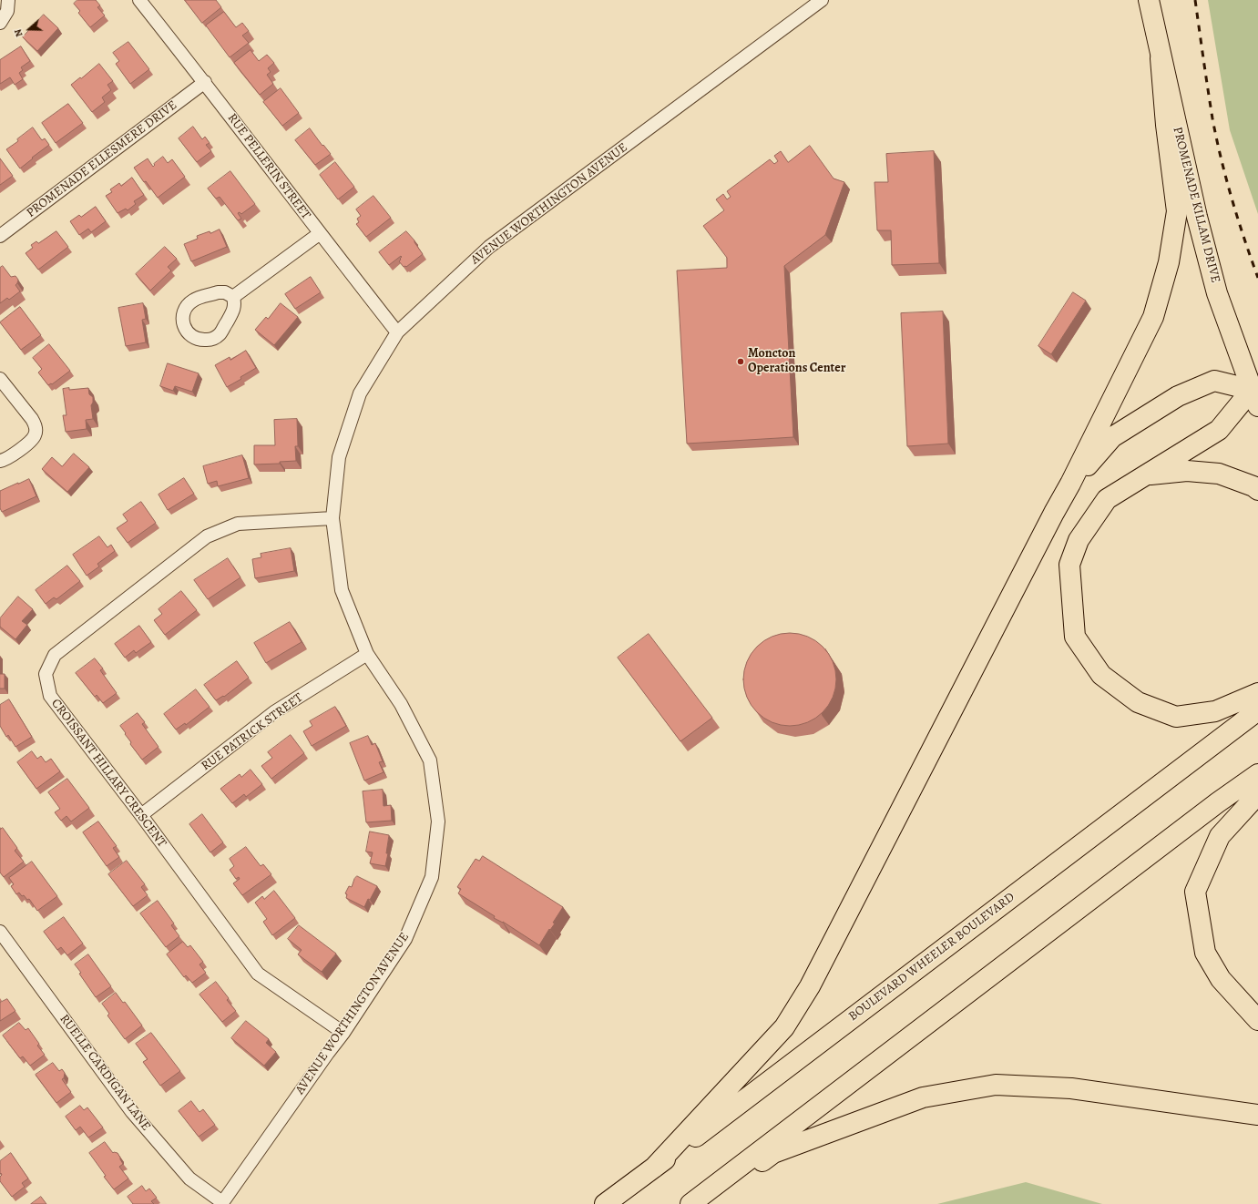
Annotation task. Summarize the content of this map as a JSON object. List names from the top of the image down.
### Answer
{
  "streets": {
    "main road": ["PROMENADE KILLAM DRIVE", "BOULEVARD WHEELER BOULEVARD"],
    "street": [
      "PROMENADE ELLESMERE DRIVE",
      "RUE PELLERIN STREET",
      "AVENUE WORTHINGTON AVENUE",
      "RUE PATRICK STREET",
      "CROISSANT HILLARY CRESCENT",
      "RUELLE CARDIGAN LANE"
    ]
  },
  "crossings": [
    ["PROMENADE ELLESMERE DRIVE", "RUE PELLERIN STREET"],
    ["RUE PELLERIN STREET", "AVENUE WORTHINGTON AVENUE"],
    ["AVENUE WORTHINGTON AVENUE", "RUE PATRICK STREET"],
    ["AVENUE WORTHINGTON AVENUE", "CROISSANT HILLARY CRESCENT"],
    ["AVENUE WORTHINGTON AVENUE", "RUELLE CARDIGAN LANE"],
    ["RUE PATRICK STREET", "CROISSANT HILLARY CRESCENT"]
  ],
  "places": ["Moncton Operations Center"],
  "north": "left"
}
